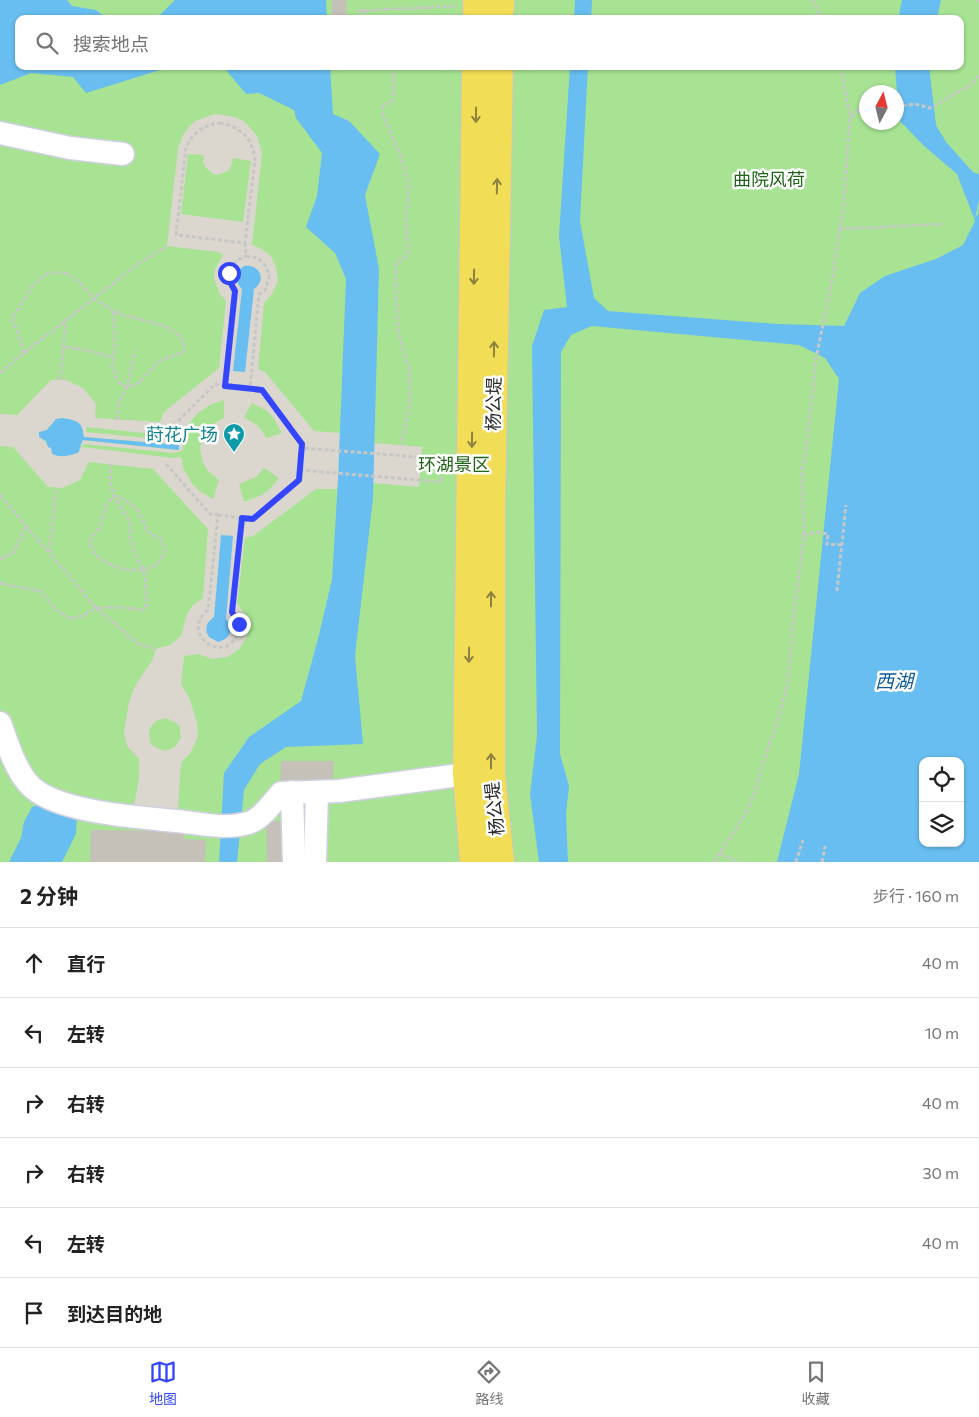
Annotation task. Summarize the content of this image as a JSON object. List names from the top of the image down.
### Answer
{
  "streets": {
    "main road": ["杨公堤"]
  },
  "water": ["西湖"],
  "parks": ["曲院风荷", "环湖景区"],
  "places": {
    "place": ["莳花广场"]
  },
  "north": "top",
  "page": {
    "search": "搜索地点",
    "heading": ["2 分钟", "步行 · 160 m"],
    "list": [
      ["直行", "40 m"],
      ["左转", "10 m"],
      ["右转", "40 m"],
      ["右转", "30 m"],
      ["左转", "40 m"],
      "到达目的地"
    ],
    "nav": ["地图", "路线", "收藏"]
  }
}
